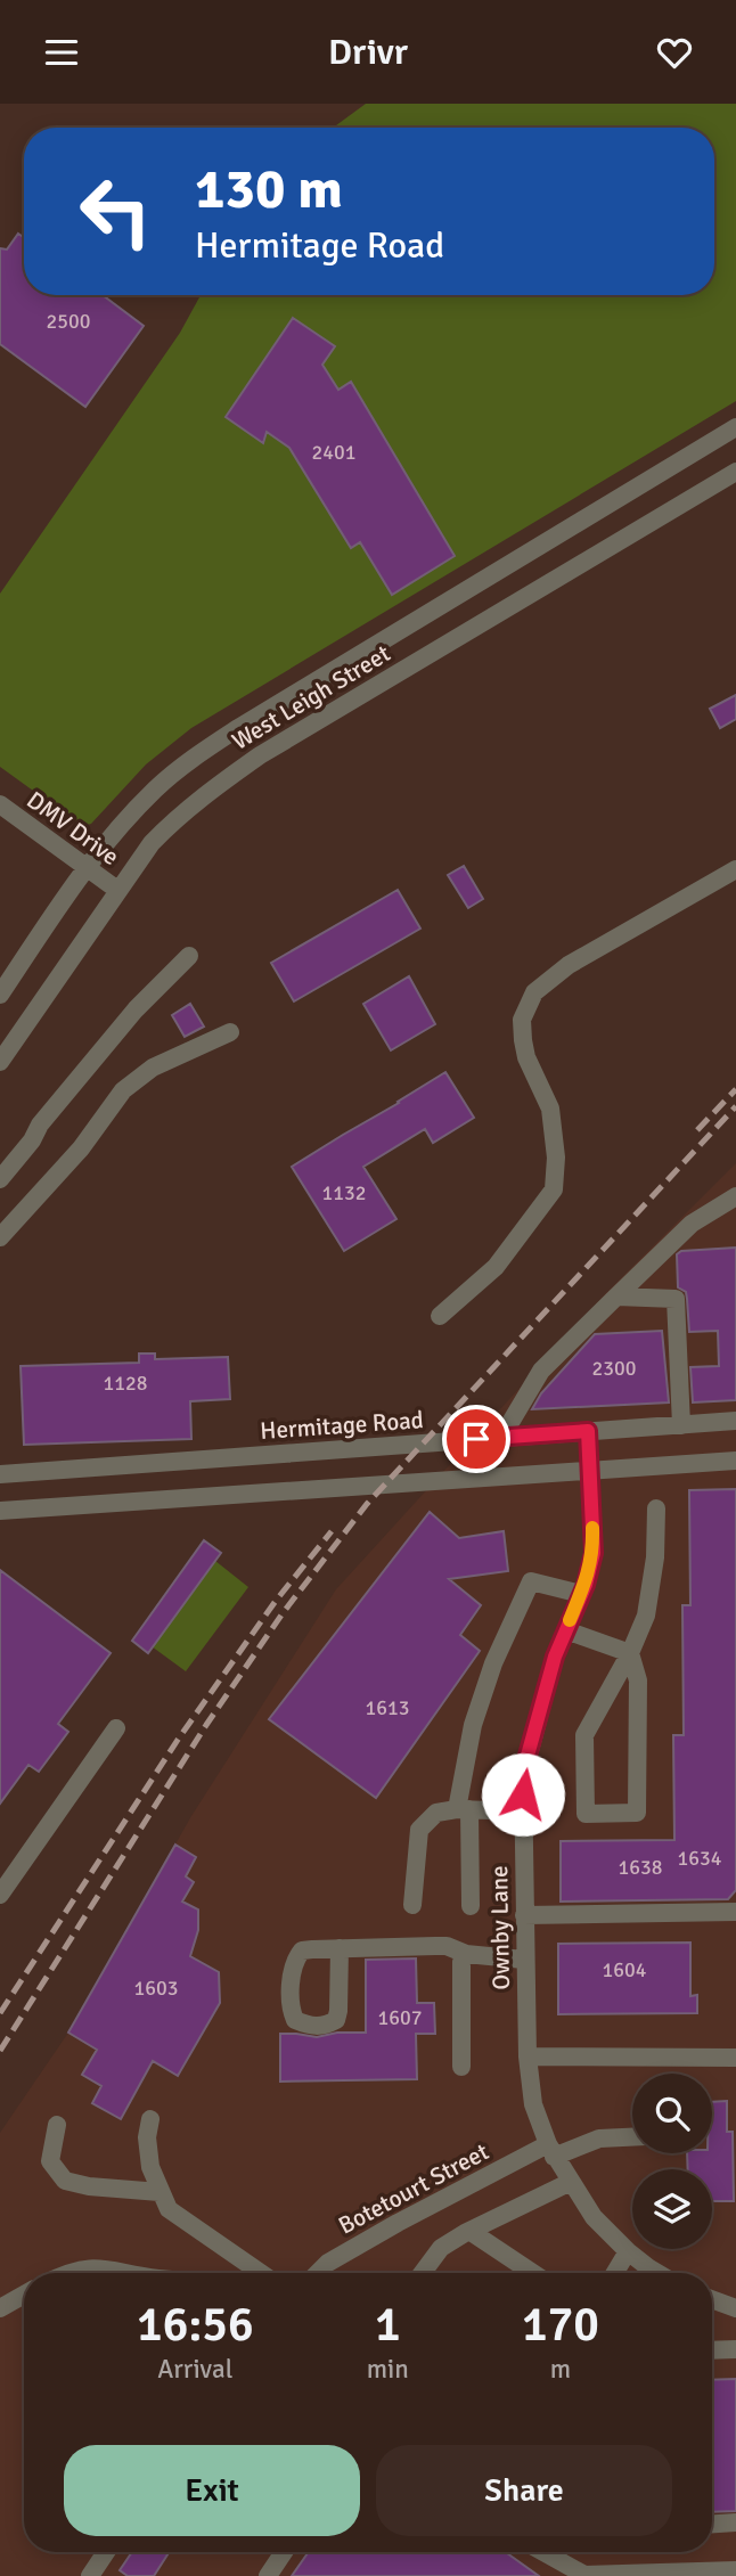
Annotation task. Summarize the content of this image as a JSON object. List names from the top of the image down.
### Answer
{
  "streets": {
    "street": [
      "West Leigh Street",
      "DMV Drive",
      "Hermitage Road",
      "Ownby Lane",
      "Botetourt Street"
    ]
  },
  "crossings": [
    ["West Leigh Street", "DMV Drive"],
    ["Hermitage Road", "Ownby Lane"],
    ["Ownby Lane", "Botetourt Street"]
  ],
  "house_numbers": [
    "2500",
    "2401",
    "1132",
    "2300",
    "1128",
    "1613",
    "1634",
    "1638",
    "1604",
    "1603",
    "1607"
  ],
  "page": {
    "header": "Drivr",
    "turn": ["130 m", "Hermitage Road"],
    "eta": [
      "16:56",
      "Arrival",
      "1",
      "min",
      "170",
      "m"
    ],
    "buttons": ["Exit", "Share"]
  }
}
